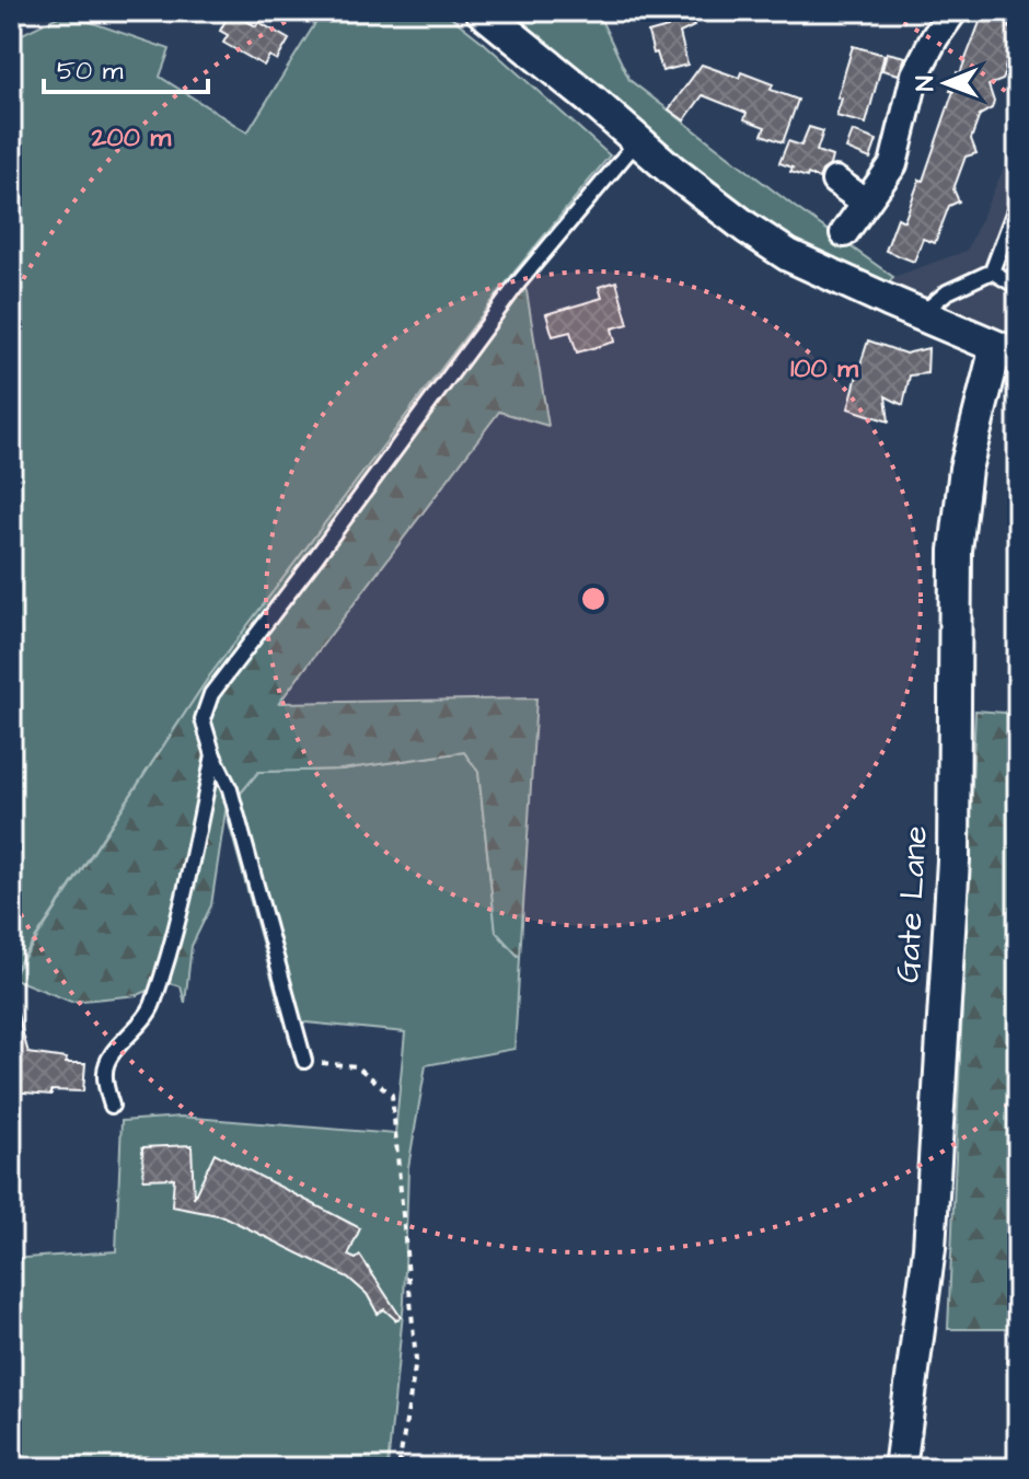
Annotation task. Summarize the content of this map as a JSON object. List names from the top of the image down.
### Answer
{
  "streets": {
    "street": ["Gate Lane"]
  },
  "scale_bar": "50 m",
  "north": "left",
  "rings": ["200 m", "100 m"]
}
